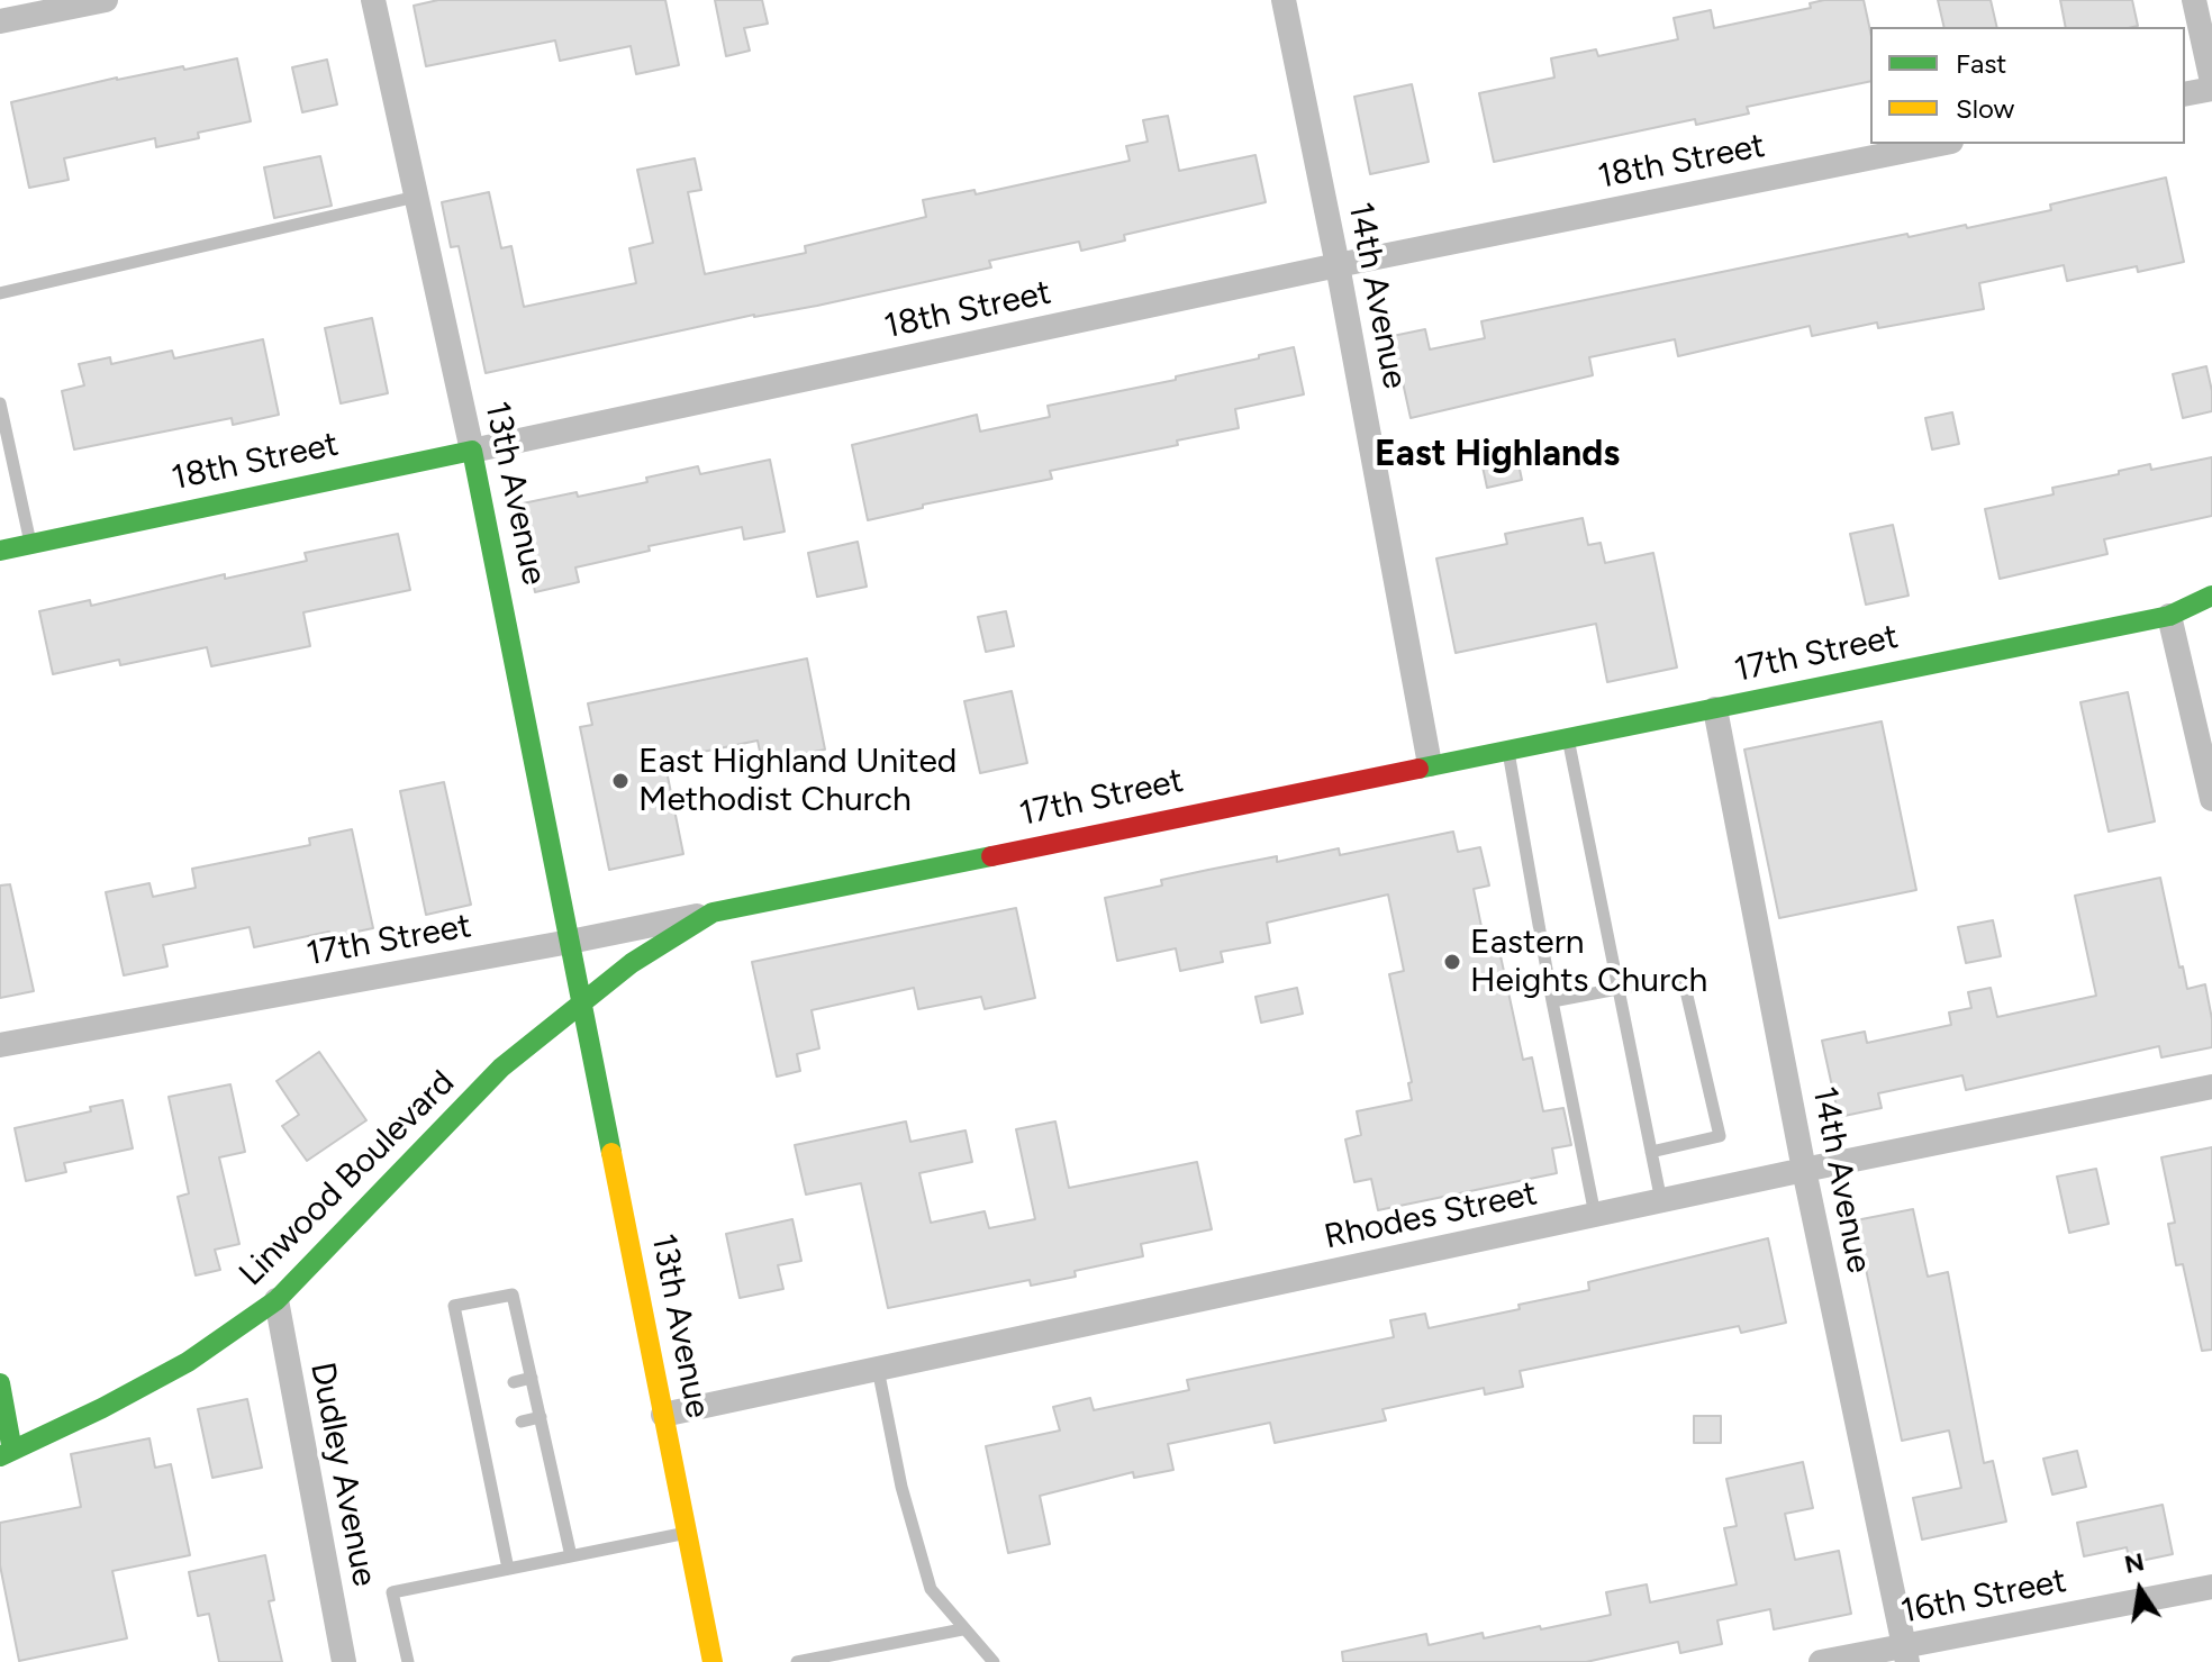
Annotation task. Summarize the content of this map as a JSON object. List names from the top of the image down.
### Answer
{
  "streets": {
    "street": [
      "18th Street",
      "14th Avenue",
      "13th Avenue",
      "17th Street",
      "Linwood Boulevard",
      "Rhodes Street",
      "Dudley Avenue",
      "16th Street"
    ]
  },
  "crossings": [
    ["18th Street", "14th Avenue"],
    ["18th Street", "13th Avenue"],
    ["14th Avenue", "17th Street"],
    ["14th Avenue", "Rhodes Street"],
    ["14th Avenue", "16th Street"],
    ["13th Avenue", "17th Street"],
    ["13th Avenue", "Linwood Boulevard"],
    ["13th Avenue", "Rhodes Street"],
    ["Linwood Boulevard", "Dudley Avenue"]
  ],
  "districts": ["East Highlands"],
  "places": ["East Highland United Methodist Church", "Eastern Heights Church"],
  "legend": ["Fast", "Slow"],
  "north": "top"
}
